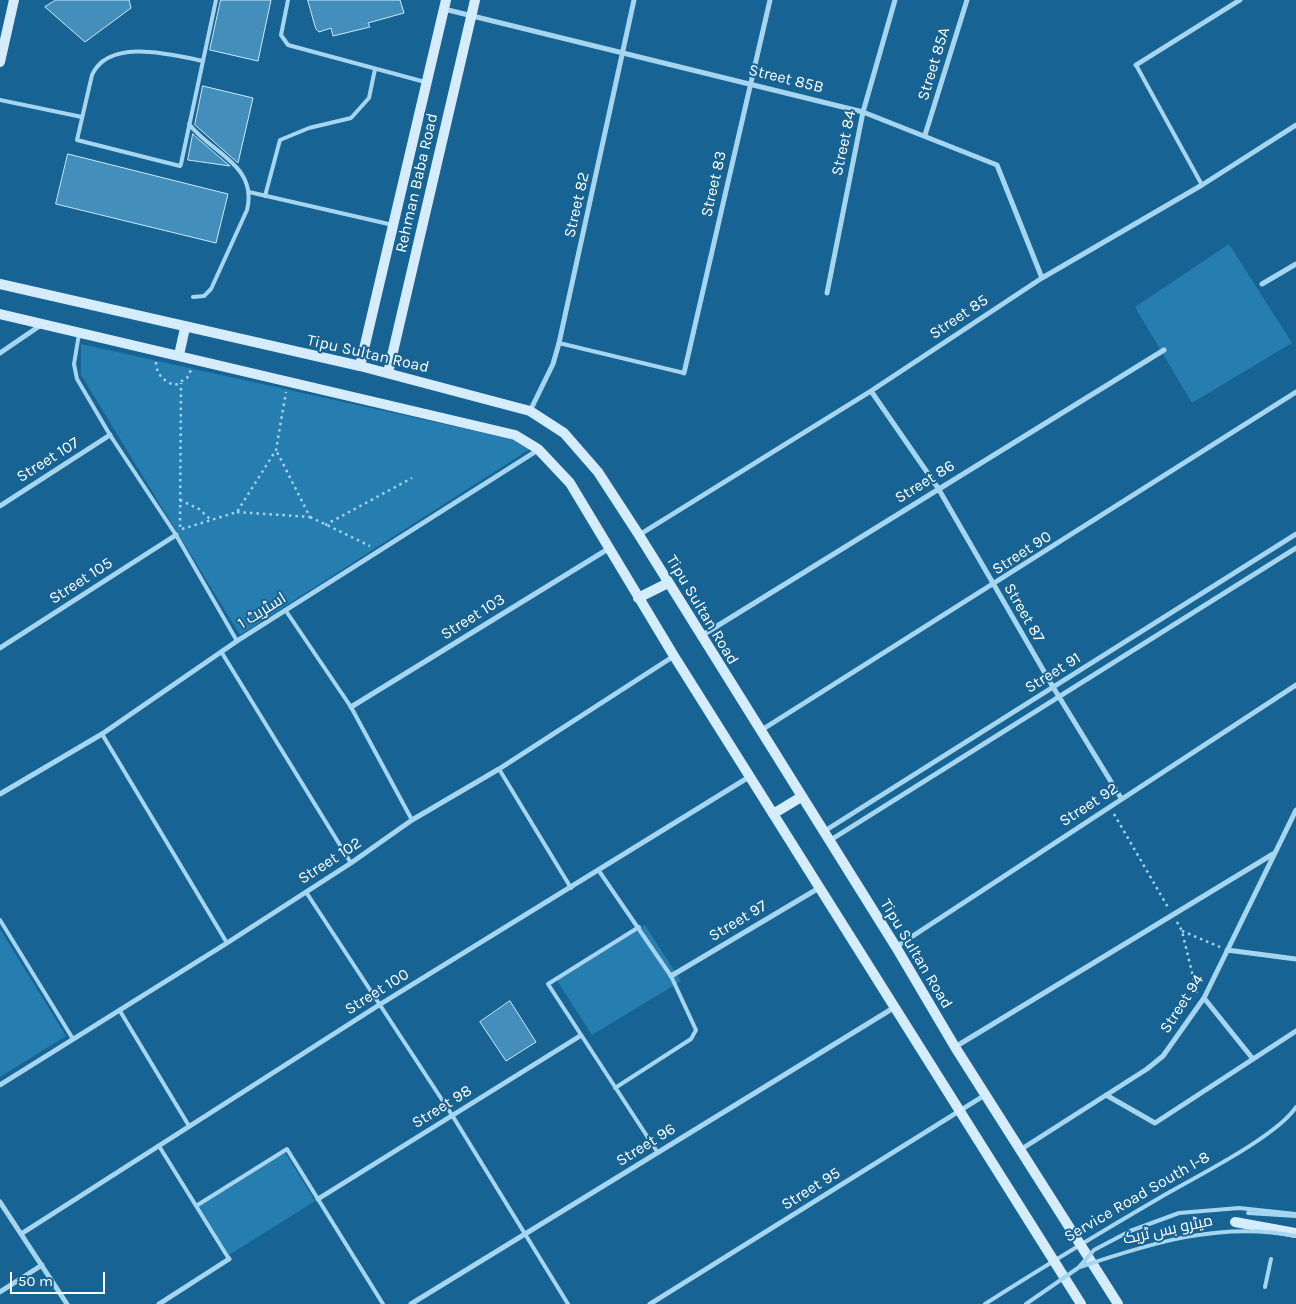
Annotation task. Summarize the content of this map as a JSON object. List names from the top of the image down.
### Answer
{
  "streets": {
    "street": [
      "Street 85A",
      "Street 85B",
      "Street 84",
      "Rehman Baba Road",
      "Street 83",
      "Street 82",
      "Street 85",
      "Tipu Sultan Road",
      "Street 107",
      "Street 86",
      "Street 90",
      "Street 105",
      "اسٹریٹ 1",
      "Street 87",
      "Street 103",
      "Street 91",
      "Street 92",
      "Street 102",
      "Street 97",
      "Street 100",
      "Street 94",
      "Street 98",
      "Street 96",
      "Street 95"
    ],
    "lane": ["Service Road South I-8", "میٹرو بس ٹریک"]
  },
  "crossings": [
    ["Street 85A", "Street 85B"],
    ["Street 85B", "Street 84"],
    ["Street 85B", "Rehman Baba Road"],
    ["Street 85B", "Street 83"],
    ["Street 85B", "Street 82"],
    ["Street 85B", "Street 85"],
    ["Rehman Baba Road", "Tipu Sultan Road"],
    ["Street 82", "Tipu Sultan Road"],
    ["Street 85", "Tipu Sultan Road"],
    ["Street 85", "Street 87"],
    ["Tipu Sultan Road", "Street 86"],
    ["Tipu Sultan Road", "Street 90"],
    ["Tipu Sultan Road", "Street 91"],
    ["Tipu Sultan Road", "Street 92"],
    ["Tipu Sultan Road", "Street 94"],
    ["Tipu Sultan Road", "Street 95"],
    ["Tipu Sultan Road", "Service Road South I-8"],
    ["Street 86", "Street 87"],
    ["Street 90", "Street 87"],
    ["Street 87", "Street 91"],
    ["Street 87", "Street 92"]
  ],
  "scale_bar": "50 m"
}
